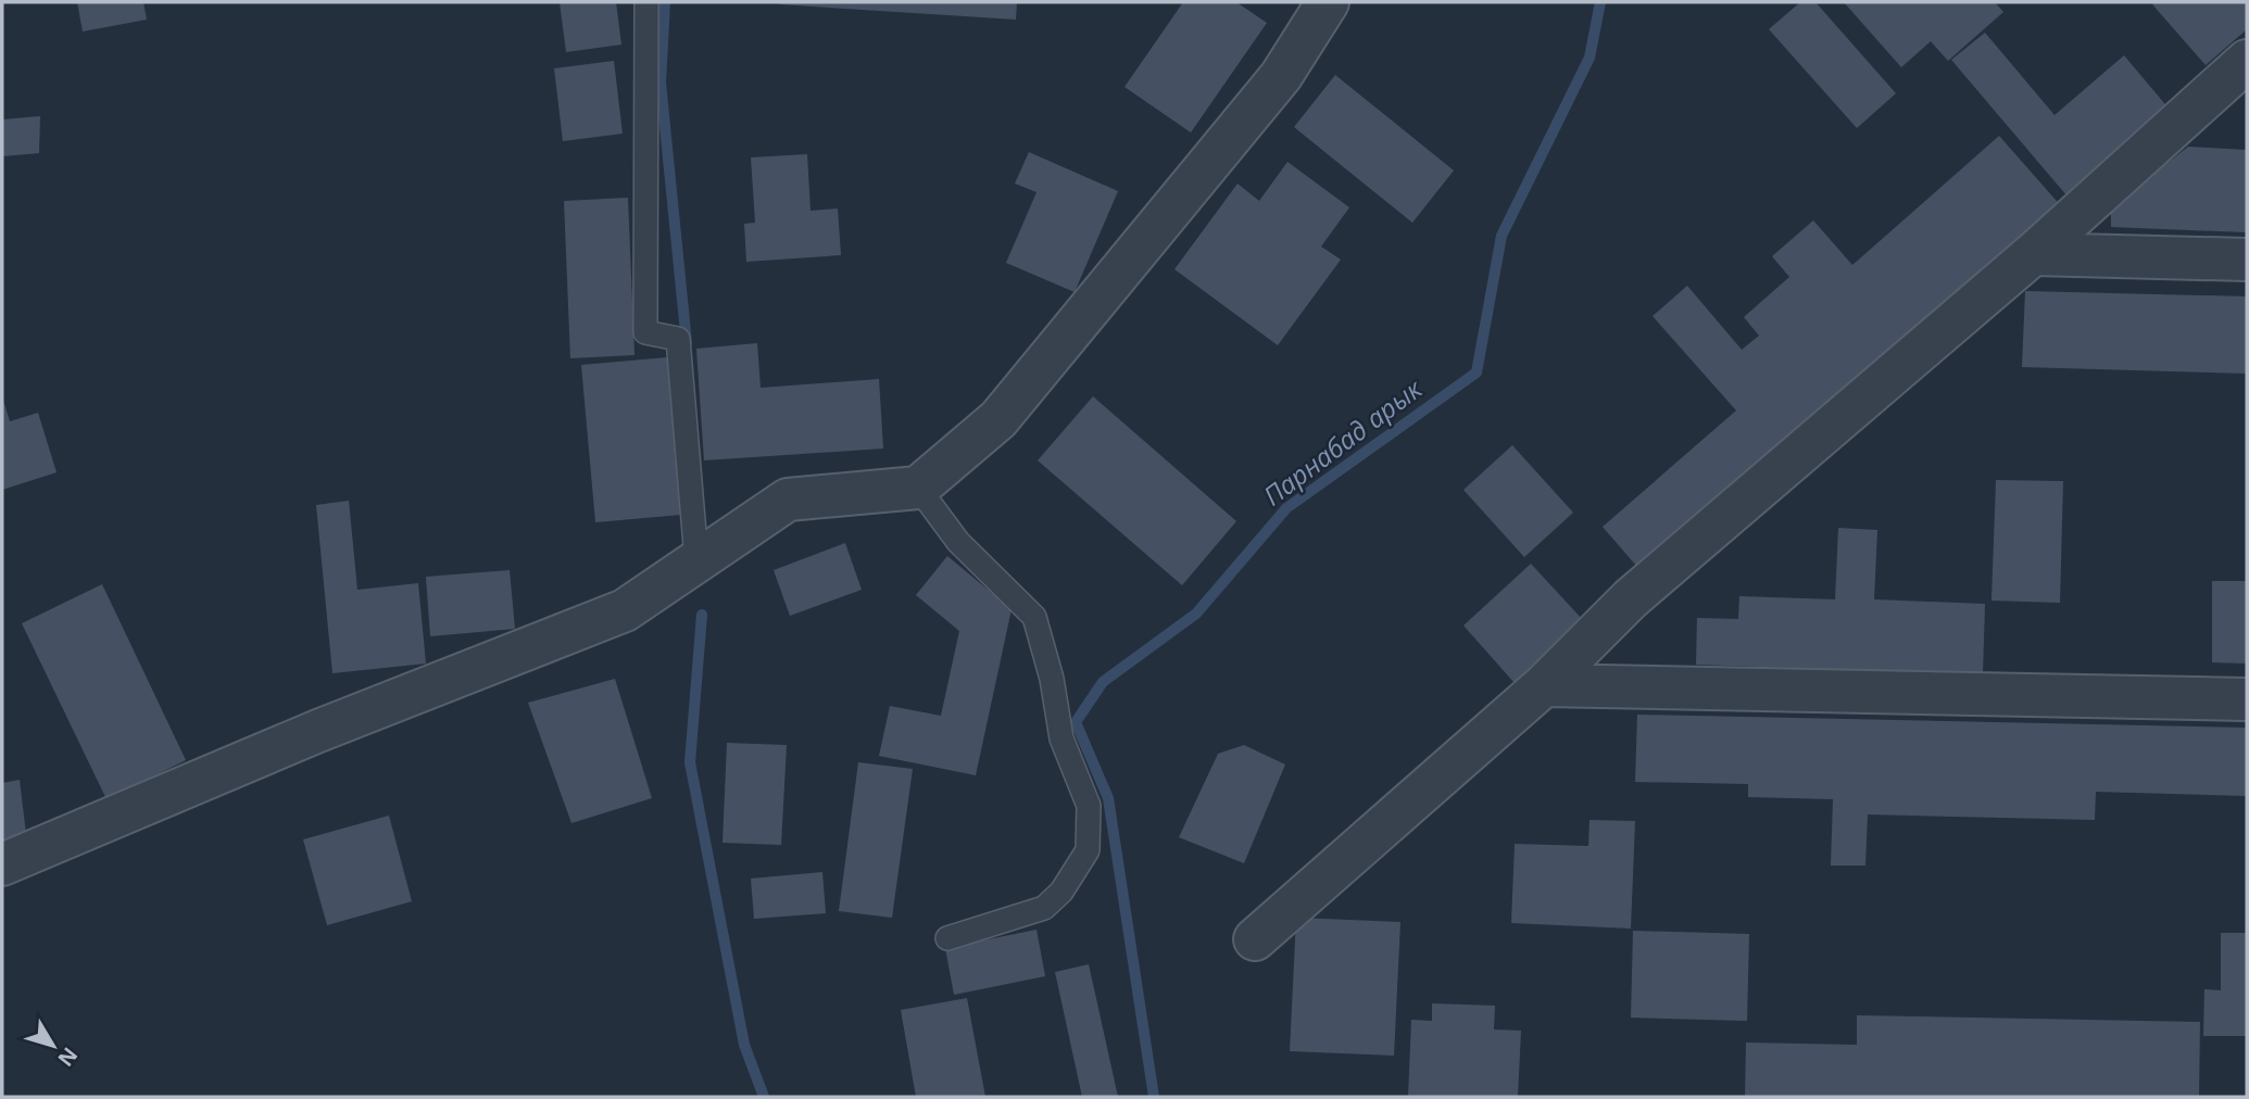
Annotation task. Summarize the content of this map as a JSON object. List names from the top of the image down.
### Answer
{
  "water": ["Парнабад арык"],
  "north": "bottom right"
}
